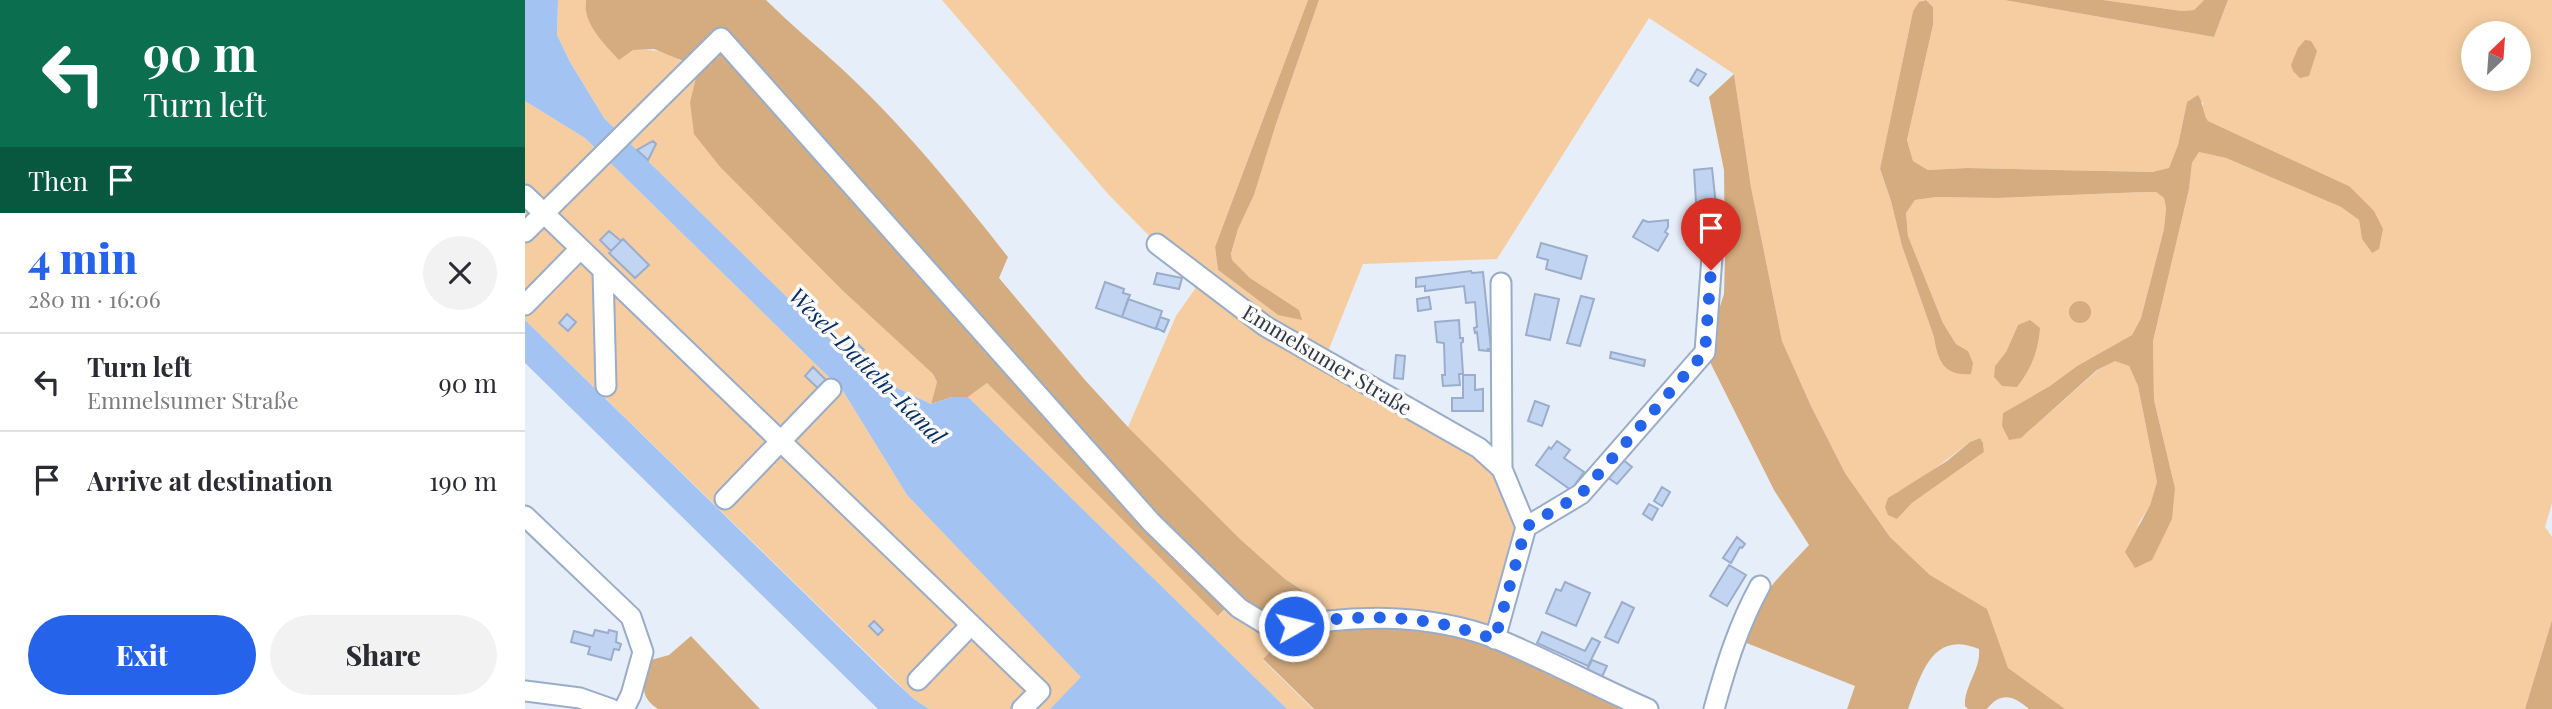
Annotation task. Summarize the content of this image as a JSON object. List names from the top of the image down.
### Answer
{
  "streets": {
    "street": ["Emmelsumer Straße"]
  },
  "water": ["Wesel-Datteln-Kanal"],
  "north": "top right",
  "page": {
    "turn": ["90 m", "Turn left"],
    "then": "Then",
    "heading": ["4 min", "280 m · 16:06"],
    "list": [
      {
        "name": "Turn left",
        "note": "Emmelsumer Straße",
        "value": "90 m"
      },
      {
        "name": "Arrive at destination",
        "value": "190 m"
      }
    ],
    "buttons": ["Exit", "Share"]
  }
}
